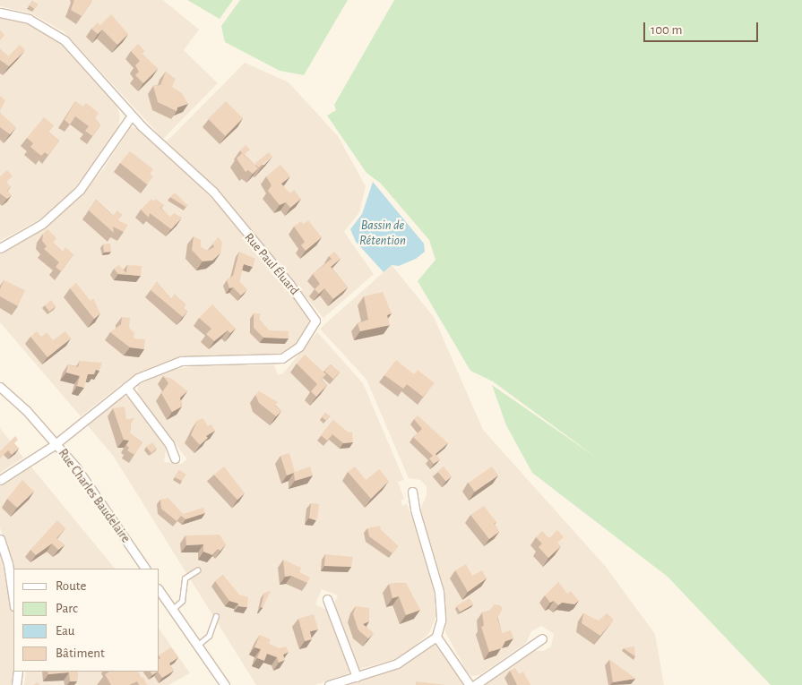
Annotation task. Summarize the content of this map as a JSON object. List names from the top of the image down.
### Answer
{
  "streets": {
    "street": ["Rue Paul Éluard", "Rue Charles Baudelaire"]
  },
  "crossings": [
    ["Rue Paul Éluard", "Rue Charles Baudelaire"]
  ],
  "water": ["Bassin de Rétention"],
  "legend": [
    "Route",
    "Parc",
    "Eau",
    "Bâtiment"
  ],
  "scale_bar": "100 m"
}
